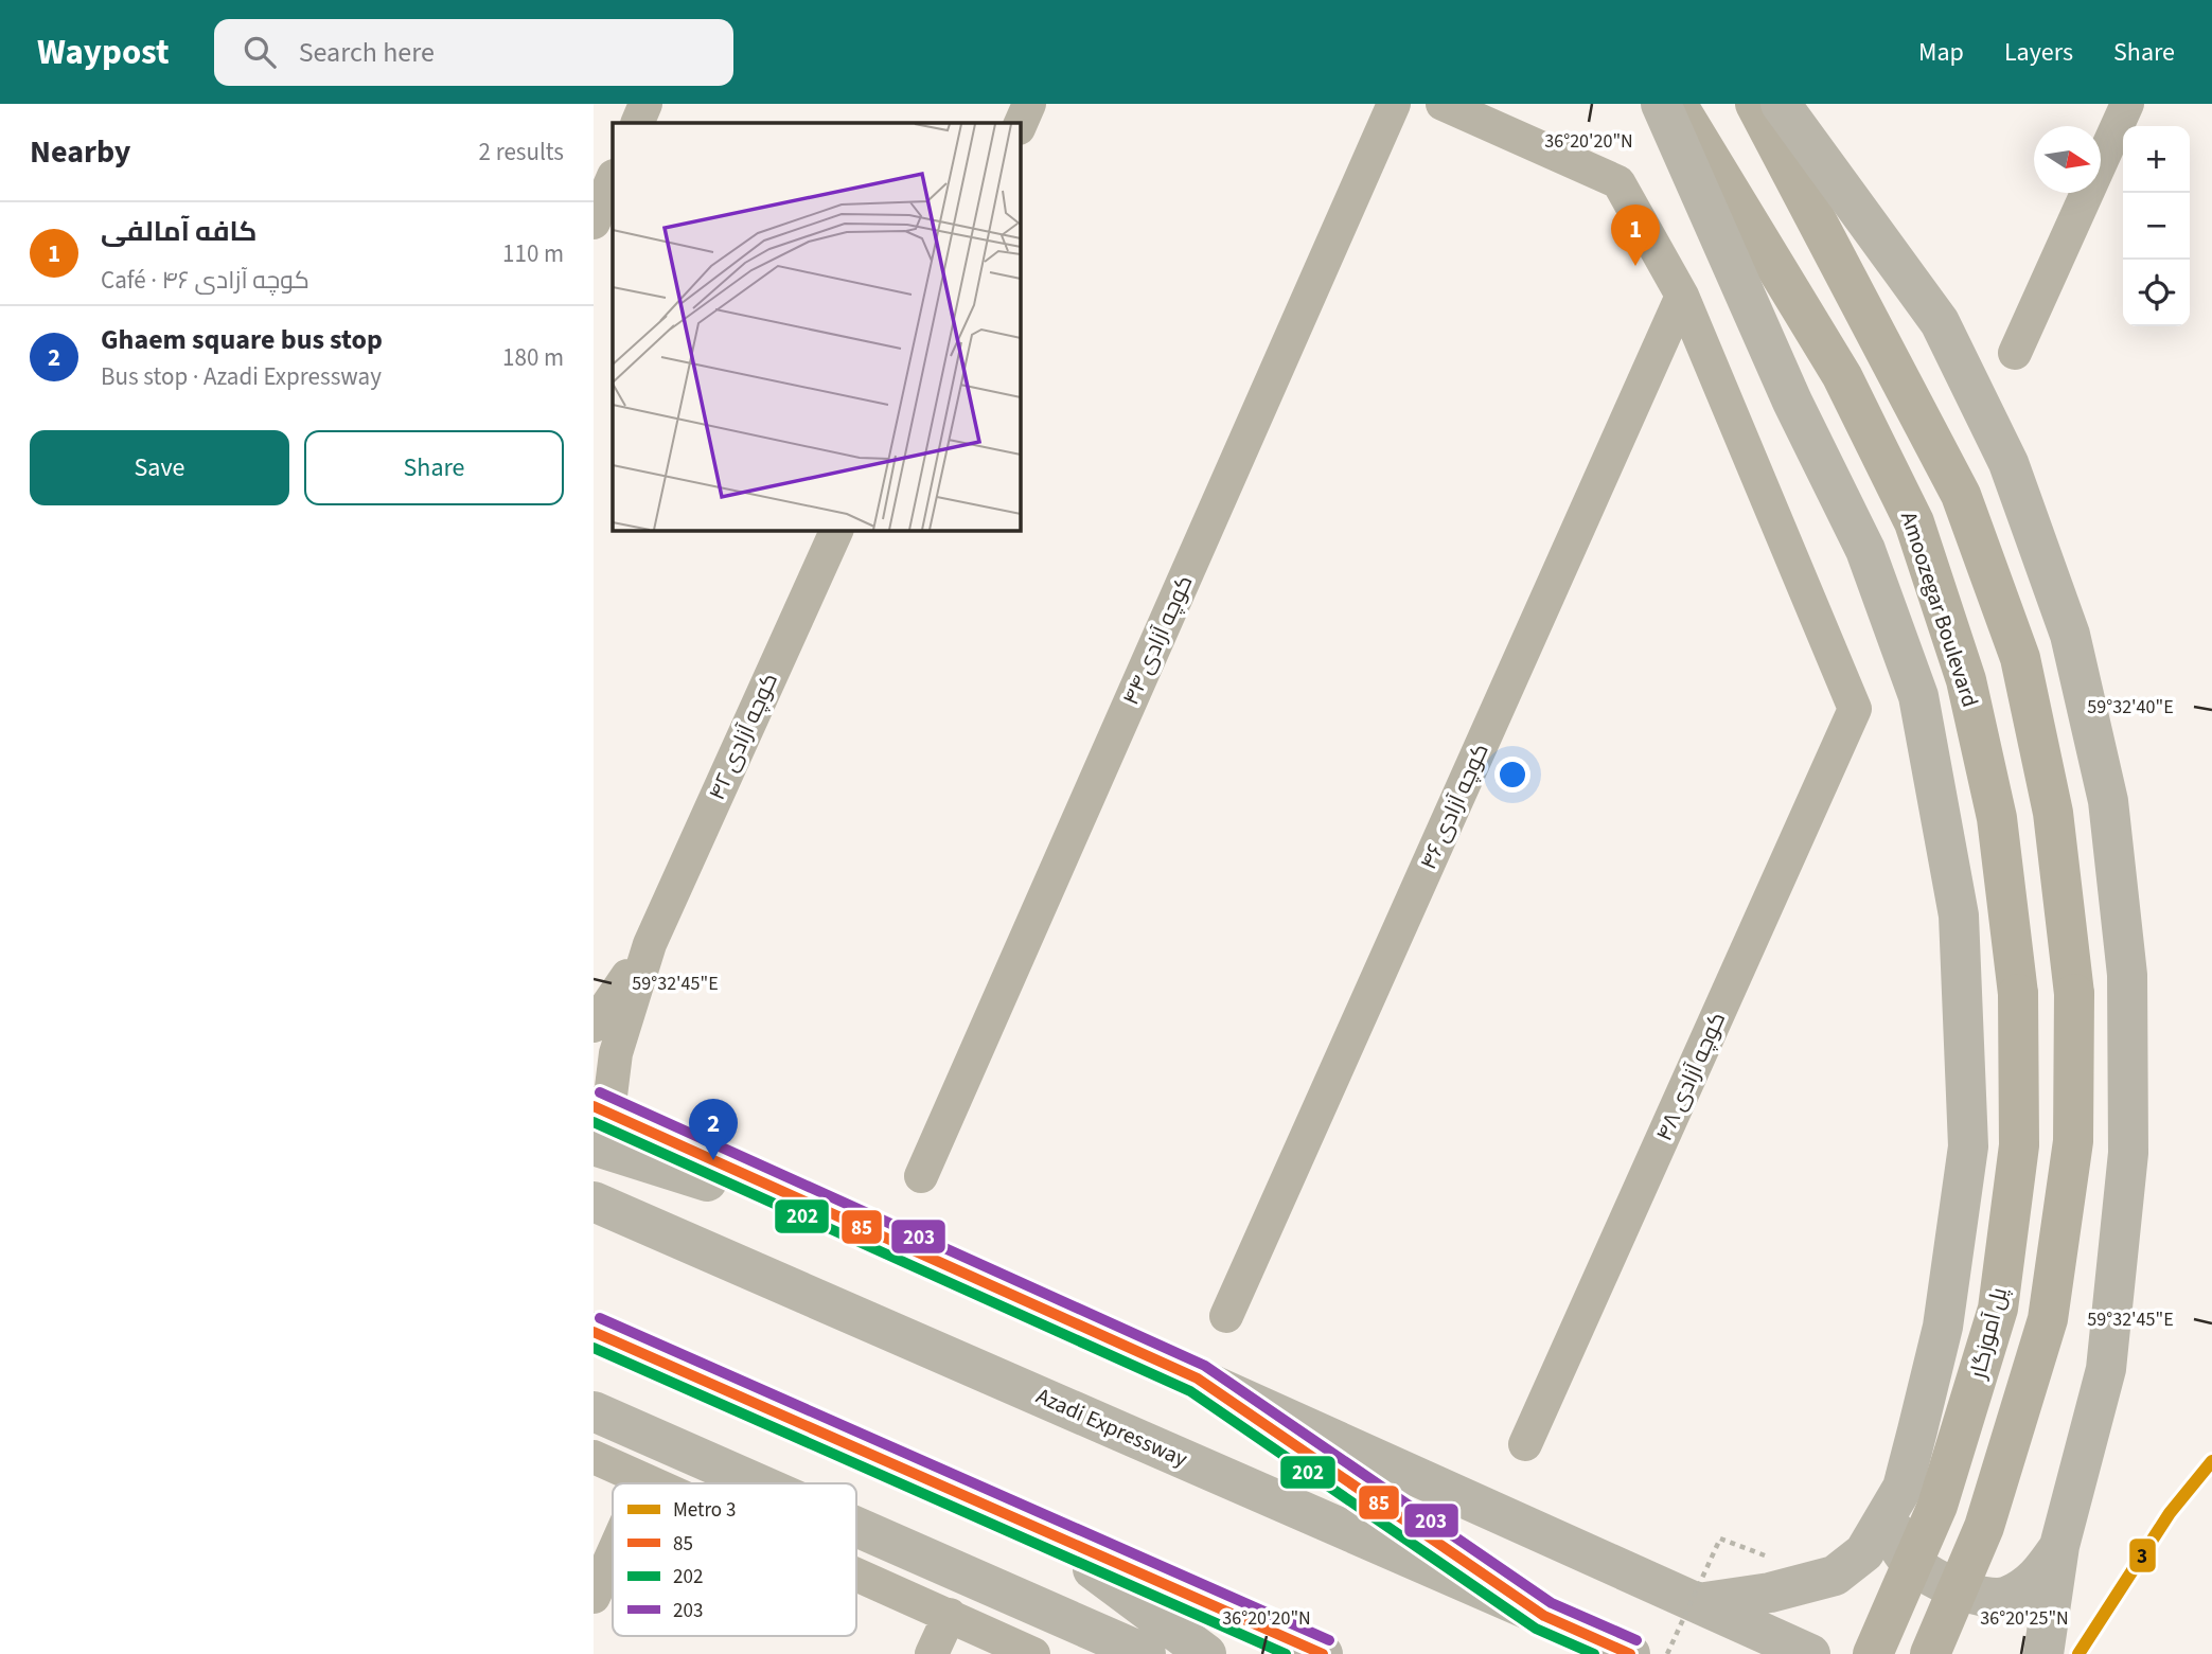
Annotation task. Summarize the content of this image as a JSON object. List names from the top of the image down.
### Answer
{
  "streets": {
    "highway": ["Azadi Expressway"],
    "main road": ["Amoozegar Boulevard", "پل آموزگار"],
    "street": [
      "کوچه آزادی ۴۴",
      "کوچه آزادی ۴۲",
      "کوچه آزادی ۴۶",
      "کوچه آزادی ۴۸"
    ]
  },
  "crossings": [
    ["Amoozegar Boulevard", "پل آموزگار"],
    ["کوچه آزادی ۴۶", "کوچه آزادی ۴۸"]
  ],
  "lines": [
    "transit line 203",
    "transit line 85",
    "transit line 202",
    "metro line 3"
  ],
  "legend": [
    "Metro 3",
    "85",
    "202",
    "203"
  ],
  "north": "right",
  "page": {
    "header": "Waypost",
    "search": "Search here",
    "nav": ["Map", "Layers", "Share"],
    "heading": ["Nearby", "2 results"],
    "map_buttons": ["+", "−"],
    "list": [
      {
        "mark": "1",
        "name": "کافه آمالفی",
        "note": "Café · کوچه آزادی ۴۶",
        "value": "110 m"
      },
      {
        "mark": "2",
        "name": "Ghaem square bus stop",
        "note": "Bus stop · Azadi Expressway",
        "value": "180 m"
      }
    ],
    "pins": ["1", "2"],
    "buttons": ["Save", "Share"]
  },
  "coordinates": [
    "36°20'20\"N",
    "59°32'40\"E",
    "59°32'45\"E",
    "36°20'25\"N"
  ]
}
